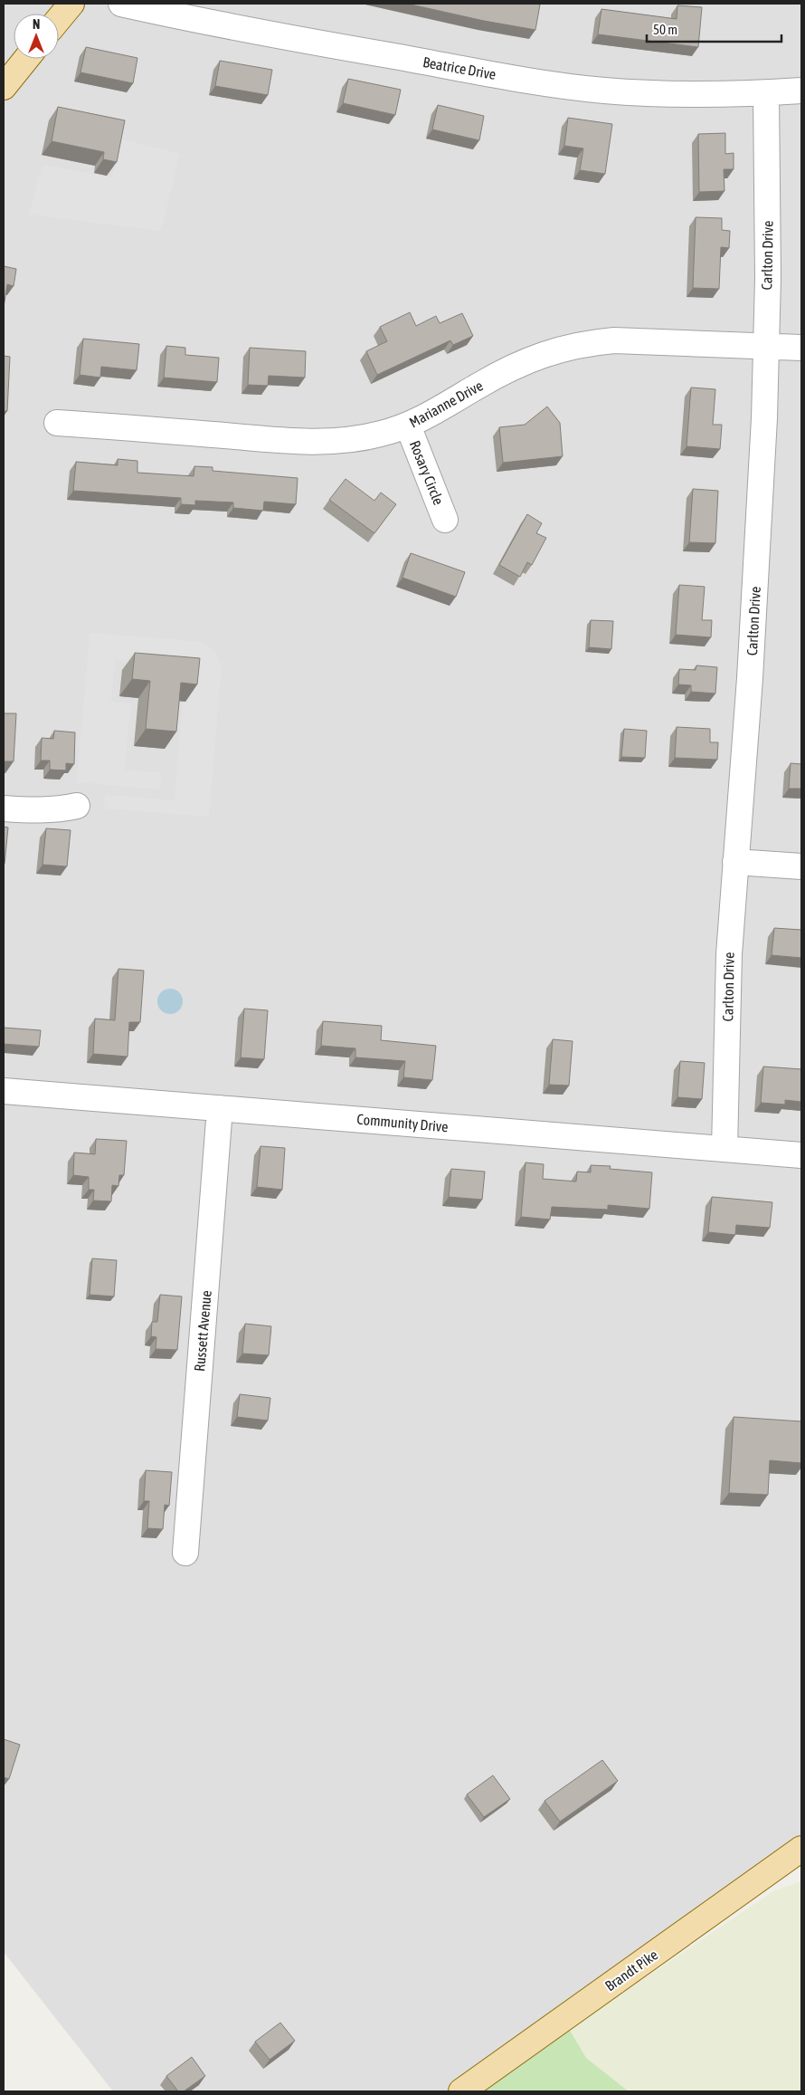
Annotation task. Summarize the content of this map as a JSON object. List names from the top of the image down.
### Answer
{
  "streets": {
    "main road": ["Brandt Pike"],
    "street": [
      "Beatrice Drive",
      "Carlton Drive",
      "Marianne Drive",
      "Rosary Circle",
      "Community Drive",
      "Russett Avenue"
    ]
  },
  "crossings": [
    ["Beatrice Drive", "Carlton Drive"],
    ["Carlton Drive", "Marianne Drive"],
    ["Carlton Drive", "Community Drive"],
    ["Marianne Drive", "Rosary Circle"],
    ["Community Drive", "Russett Avenue"]
  ],
  "scale_bar": "50 m",
  "north": "top"
}
